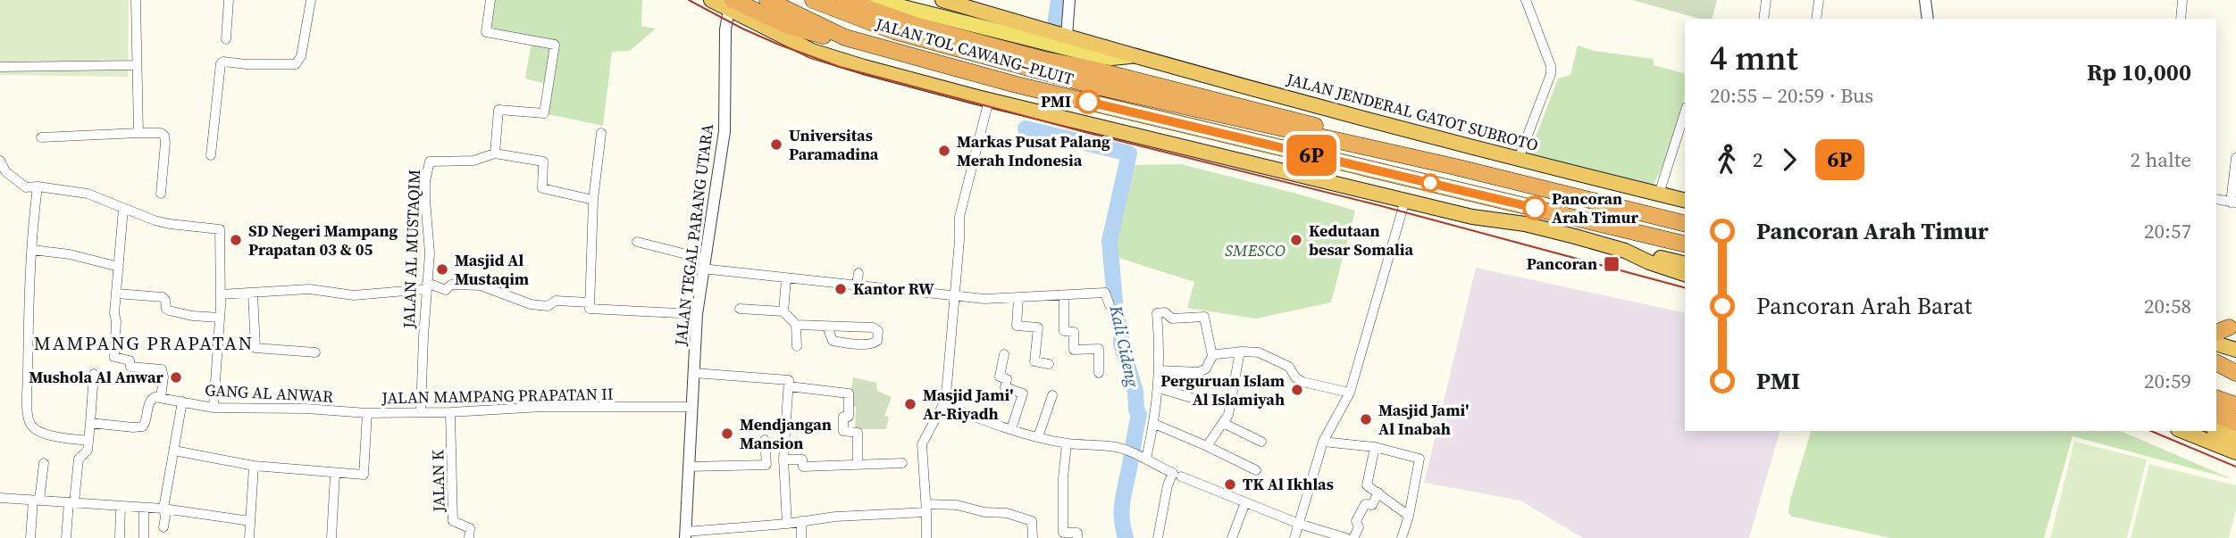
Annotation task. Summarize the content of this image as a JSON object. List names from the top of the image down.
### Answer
{
  "streets": {
    "highway": ["JALAN TOL CAWANG–PLUIT", "JALAN JENDERAL GATOT SUBROTO"],
    "street": [
      "JALAN TEGAL PARANG UTARA",
      "JALAN AL MUSTAQIM",
      "GANG AL ANWAR",
      "JALAN MAMPANG PRAPATAN II",
      "JALAN K"
    ]
  },
  "crossings": [
    ["JALAN TEGAL PARANG UTARA", "JALAN MAMPANG PRAPATAN II"],
    ["JALAN AL MUSTAQIM", "JALAN MAMPANG PRAPATAN II"],
    ["GANG AL ANWAR", "JALAN MAMPANG PRAPATAN II"],
    ["JALAN MAMPANG PRAPATAN II", "JALAN K"]
  ],
  "districts": ["MAMPANG PRAPATAN"],
  "water": ["Kali Cideng"],
  "parks": ["SMESCO"],
  "places": {
    "other": [
      "PMI",
      "Universitas Paramadina",
      "Markas Pusat Palang Merah Indonesia",
      "Pancoran Arah Timur",
      "SD Negeri Mampang Prapatan 03 & 05",
      "Kedutaan besar Somalia",
      "Masjid Al Mustaqim",
      "Kantor RW",
      "Mushola Al Anwar",
      "Perguruan Islam Al Islamiyah",
      "Masjid Jami' Ar-Riyadh",
      "Masjid Jami' Al Inabah",
      "Mendjangan Mansion",
      "TK Al Ikhlas"
    ],
    "transit": ["Pancoran"]
  },
  "lines": ["bus line 6P"],
  "page": {
    "on_map": "6P",
    "heading": ["4 mnt", "20:55 – 20:59 · Bus", "Rp 10,000"],
    "legs": ["2", "6P", "2 halte"],
    "list": [
      {
        "name": "Pancoran Arah Timur",
        "value": "20:57"
      },
      {
        "name": "Pancoran Arah Barat",
        "value": "20:58"
      },
      {
        "name": "PMI",
        "value": "20:59"
      }
    ]
  }
}
